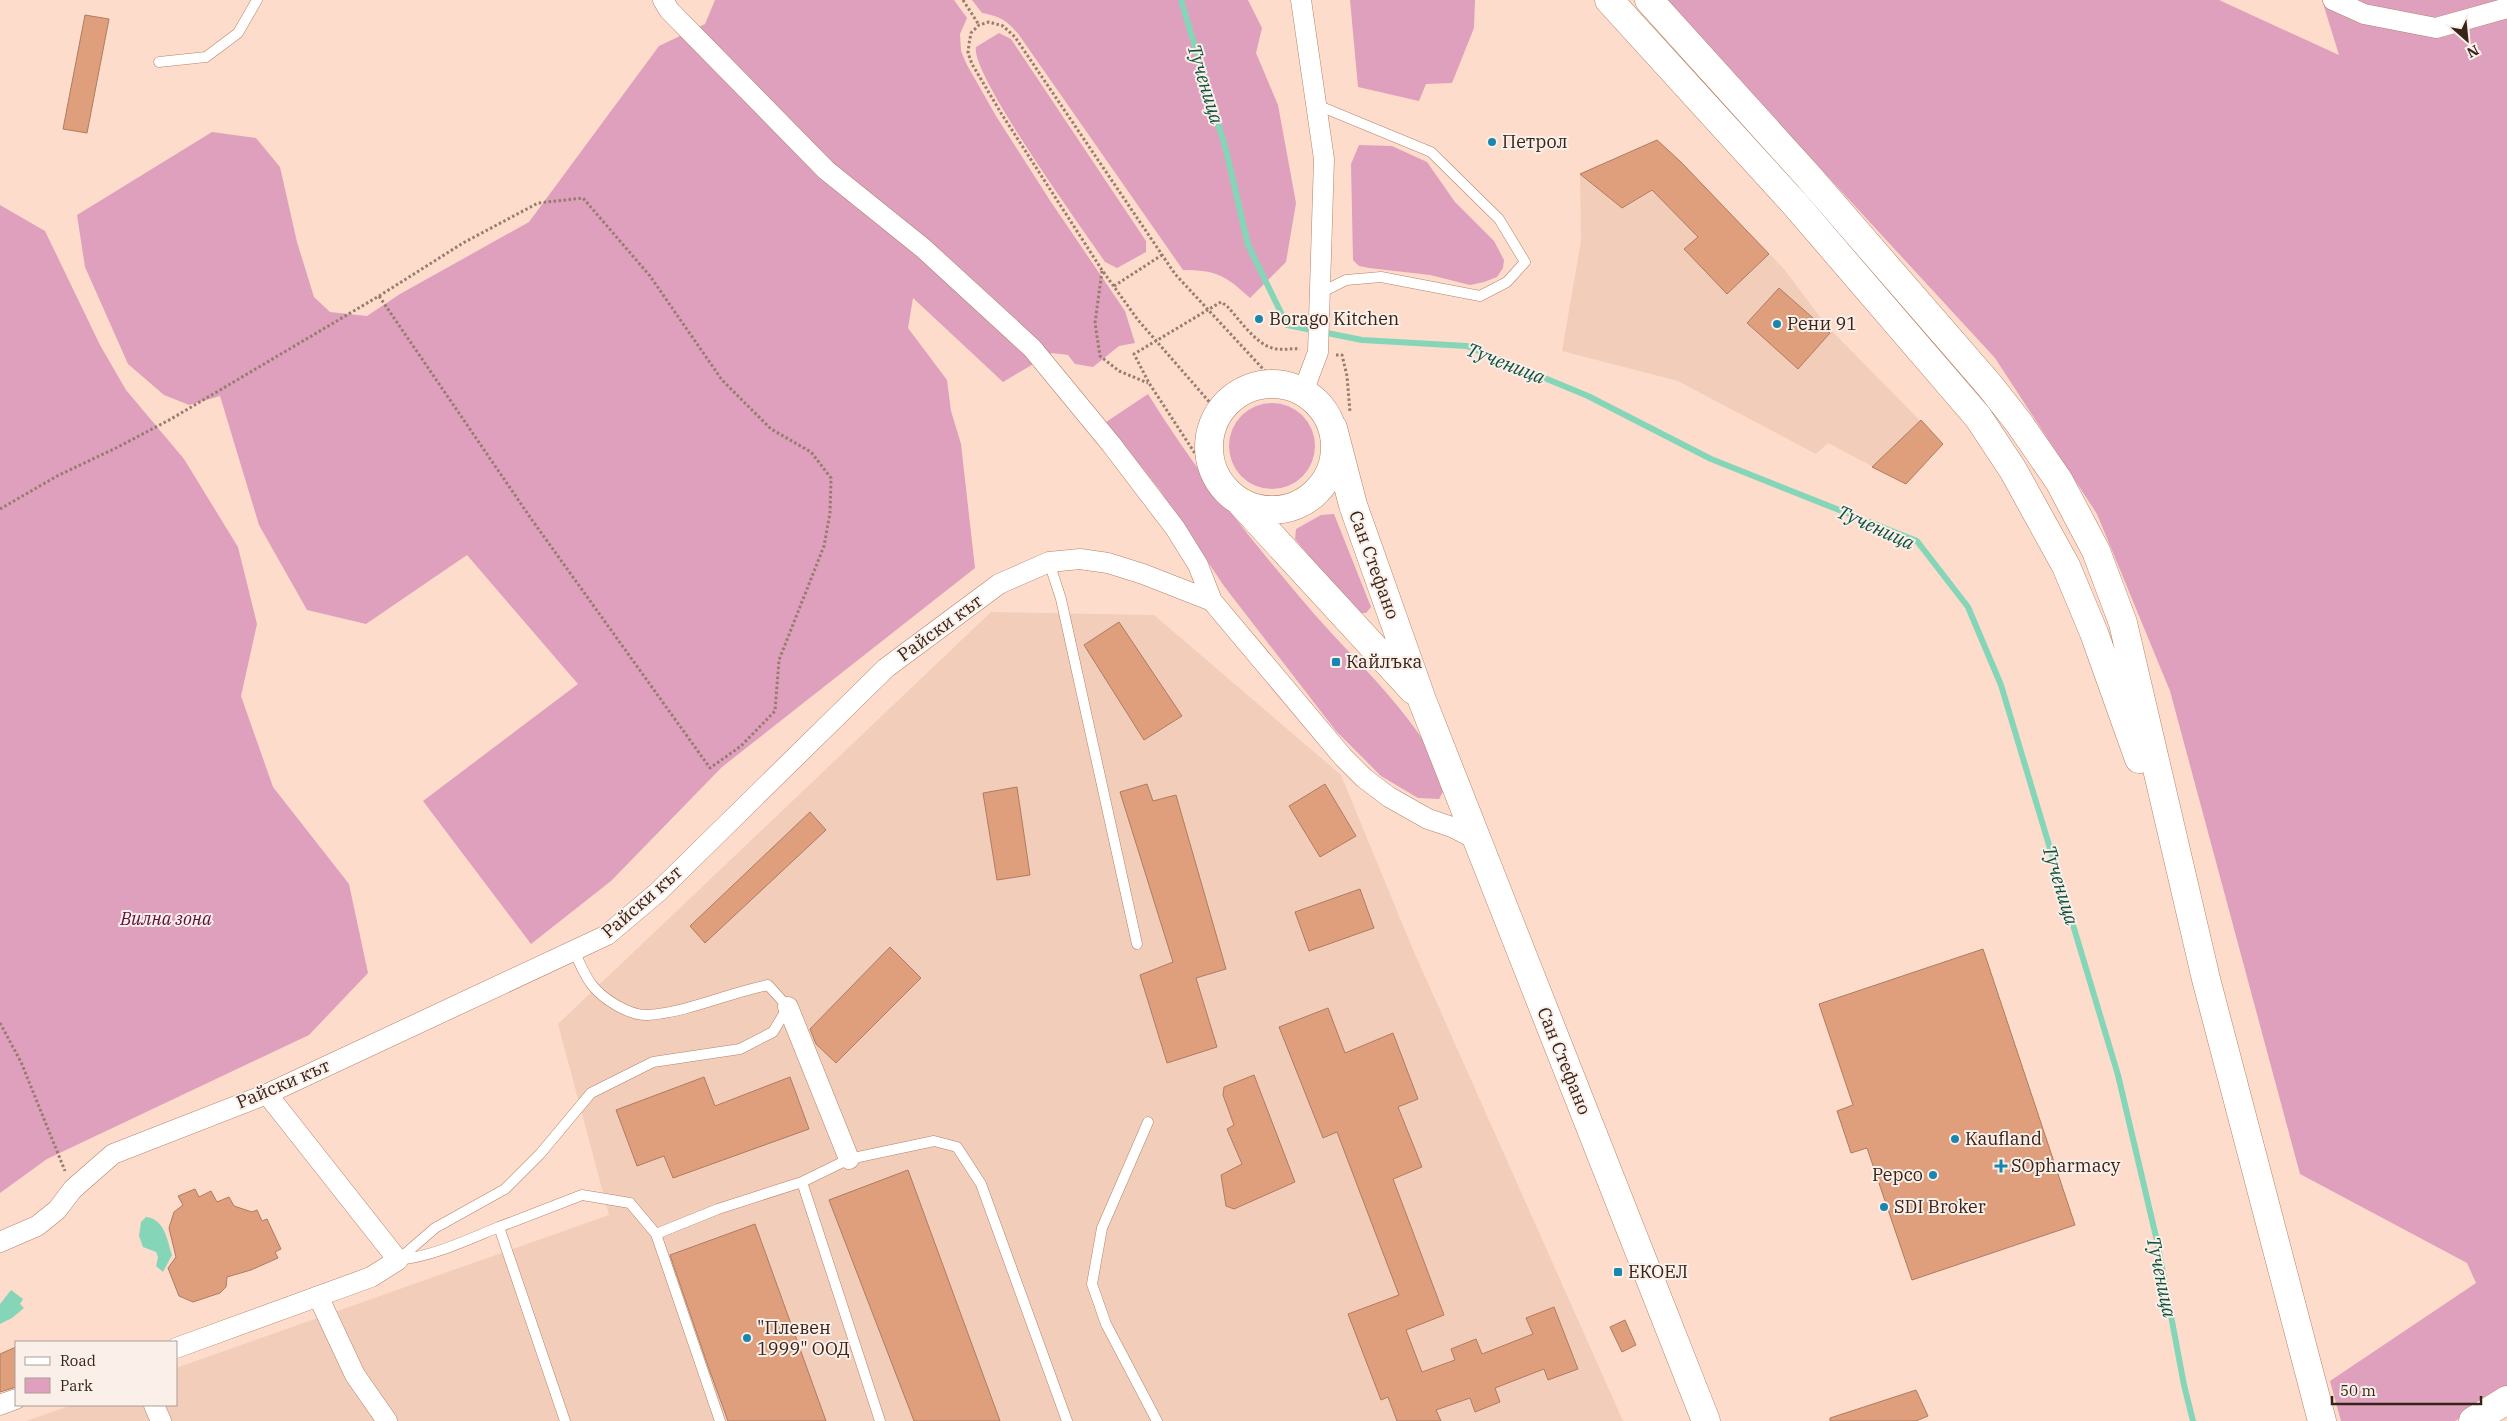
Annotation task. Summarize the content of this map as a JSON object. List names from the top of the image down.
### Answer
{
  "streets": {
    "main road": ["Сан Стефано"],
    "street": ["Райски кът"]
  },
  "water": ["Тученица"],
  "parks": ["Вилна зона"],
  "places": {
    "other": [
      "Петрол",
      "Borago Kitchen",
      "Рени 91",
      "Kaufland",
      "Pepco",
      "SDI Broker",
      "\"Плевен 1999\" ООД"
    ],
    "transit": ["Кайлъка", "ЕКОЕЛ"],
    "health": ["SOpharmacy"]
  },
  "legend": ["Road", "Park"],
  "scale_bar": "50 m",
  "north": "bottom right"
}
